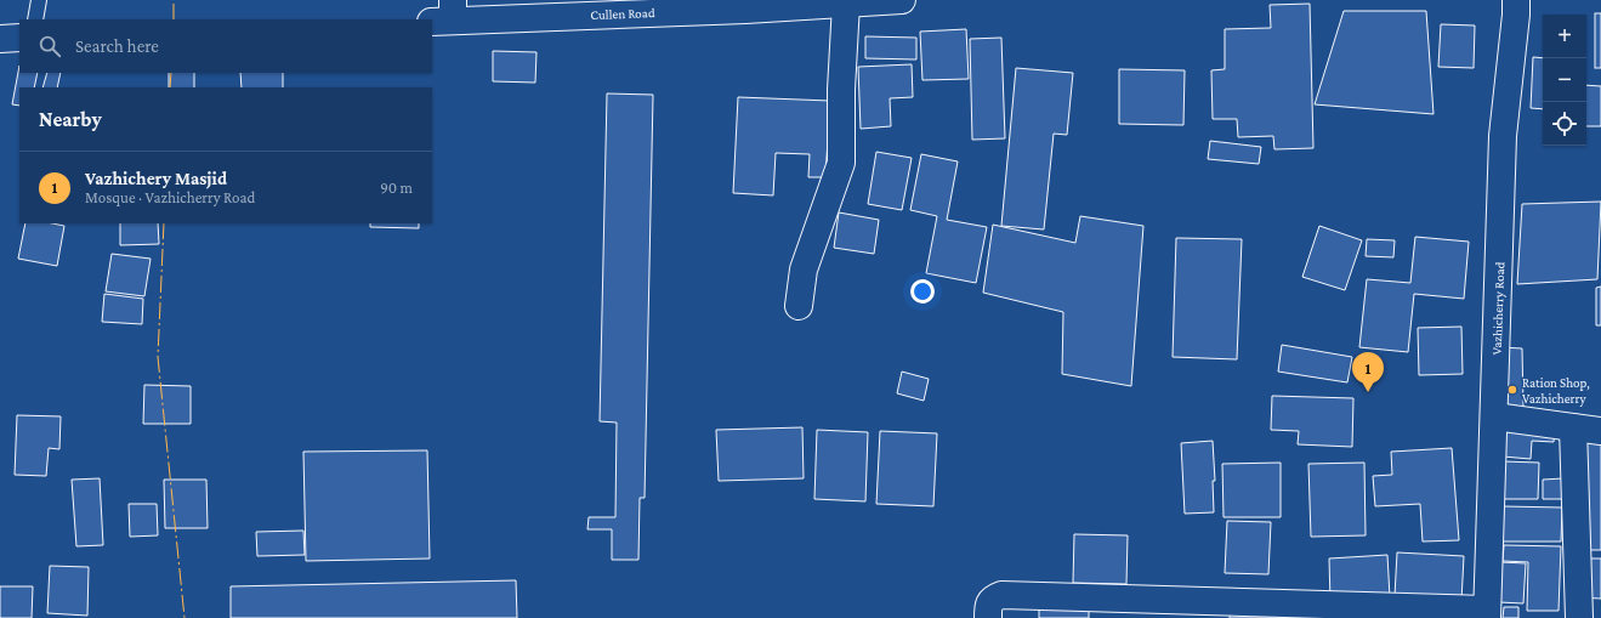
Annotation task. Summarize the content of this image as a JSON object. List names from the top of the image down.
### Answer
{
  "streets": {
    "street": ["Cullen Road", "Vazhicherry Road"]
  },
  "places": ["Ration Shop, Vazhicherry"],
  "page": {
    "map_buttons": ["+", "−"],
    "search": "Search here",
    "heading": "Nearby",
    "list": [
      {
        "mark": "1",
        "name": "Vazhichery Masjid",
        "note": "Mosque · Vazhicherry Road",
        "value": "90 m"
      }
    ],
    "pins": "1"
  }
}
